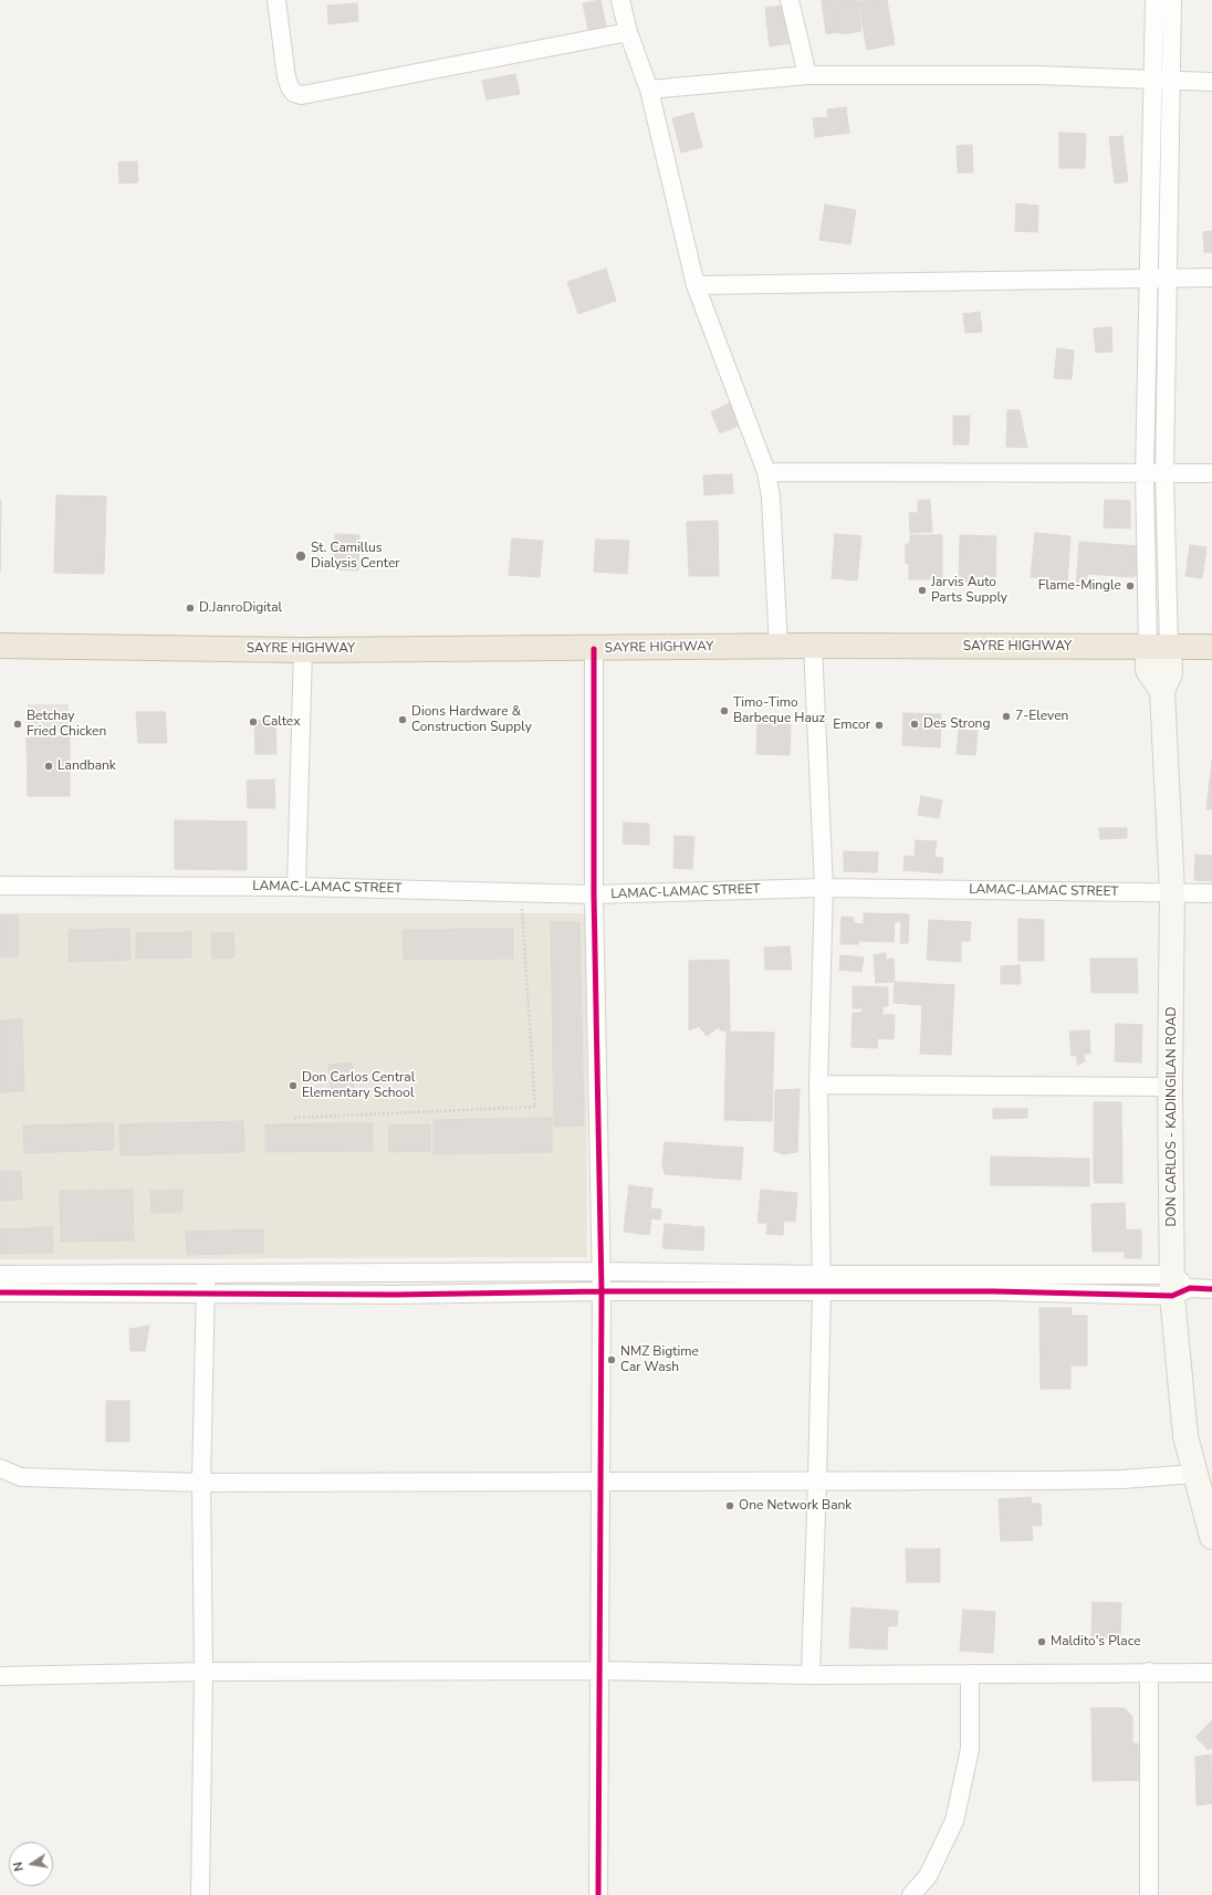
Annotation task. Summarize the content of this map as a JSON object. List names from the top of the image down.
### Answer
{
  "streets": {
    "highway": ["SAYRE HIGHWAY"],
    "main road": ["DON CARLOS - KADINGILAN ROAD"],
    "street": ["LAMAC-LAMAC STREET"]
  },
  "crossings": [
    ["SAYRE HIGHWAY", "DON CARLOS - KADINGILAN ROAD"],
    ["LAMAC-LAMAC STREET", "DON CARLOS - KADINGILAN ROAD"]
  ],
  "places": [
    "St. Camillus Dialysis Center",
    "Flame-Mingle",
    "Jarvis Auto Parts Supply",
    "D.JanroDigital",
    "Timo-Timo Barbeque Hauz",
    "7-Eleven",
    "Dions Hardware & Construction Supply",
    "Caltex",
    "Betchay Fried Chicken",
    "Des Strong",
    "Emcor",
    "Landbank",
    "Don Carlos Central Elementary School",
    "NMZ Bigtime Car Wash",
    "One Network Bank",
    "Maldito's Place"
  ],
  "north": "left"
}
